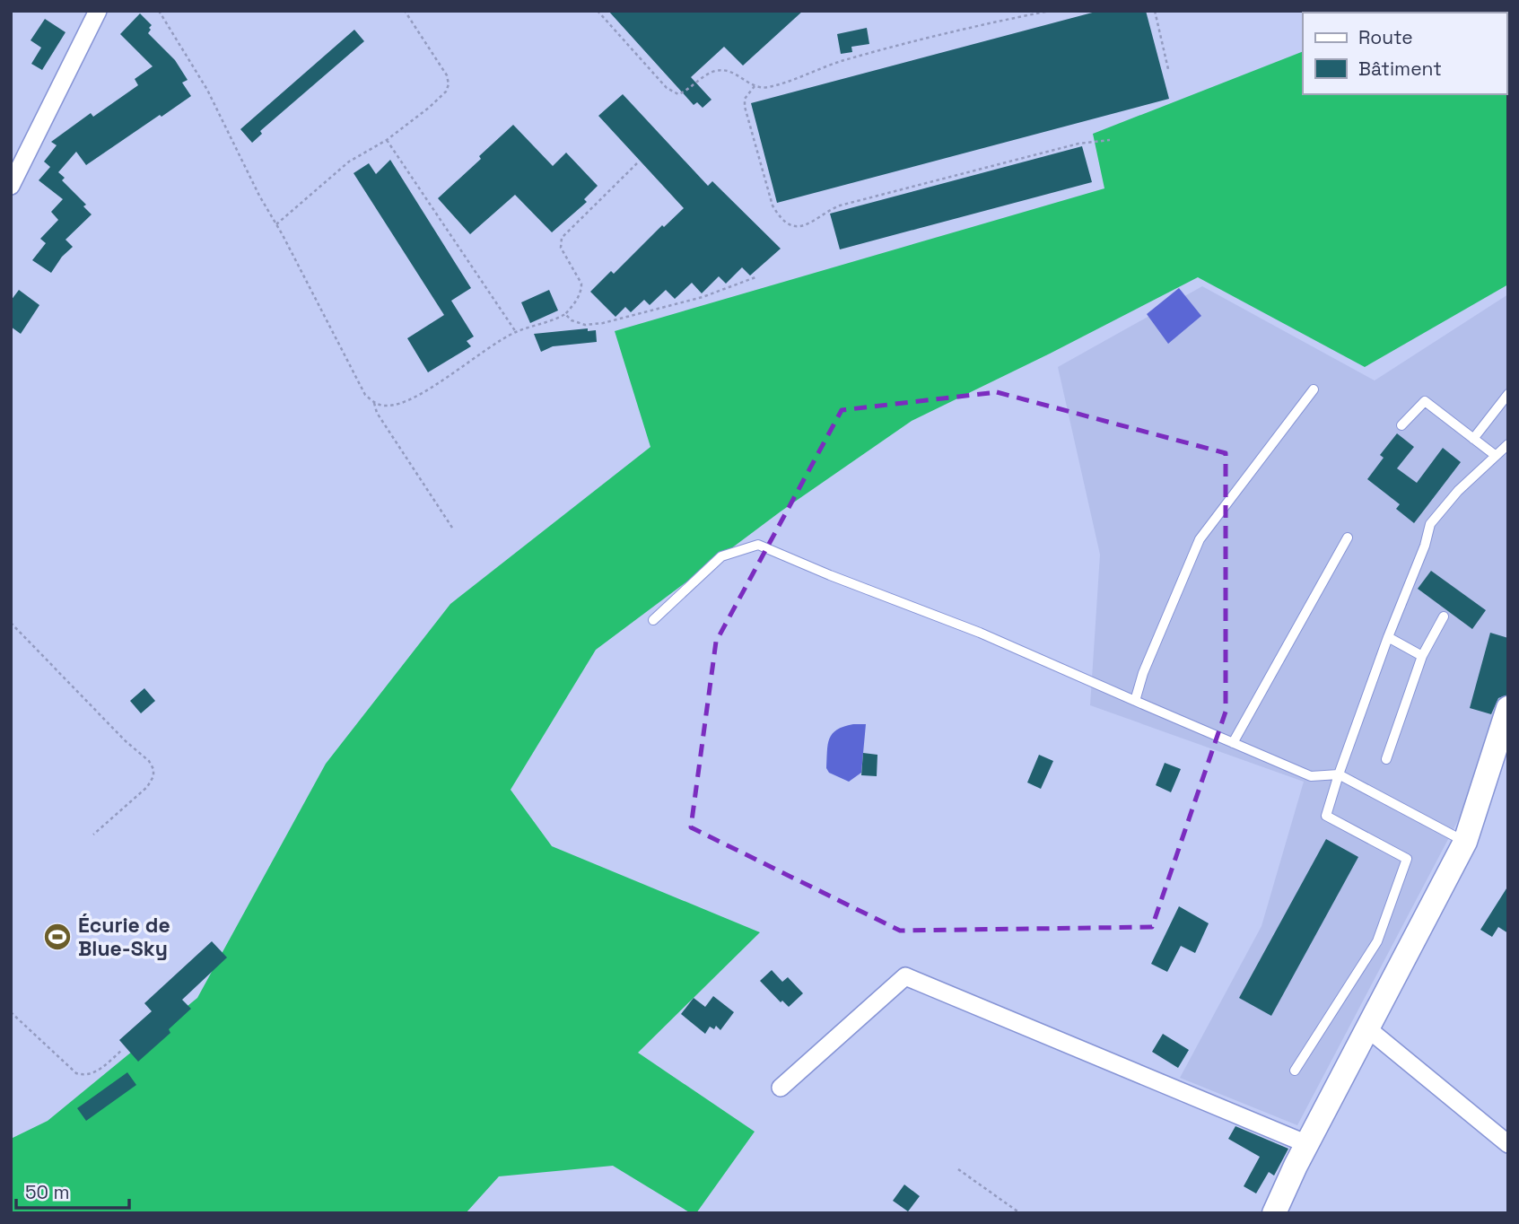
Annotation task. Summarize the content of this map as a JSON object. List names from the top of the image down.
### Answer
{
  "places": {
    "sports": ["Écurie de Blue-Sky"]
  },
  "legend": ["Route", "Bâtiment"],
  "scale_bar": "50 m"
}
